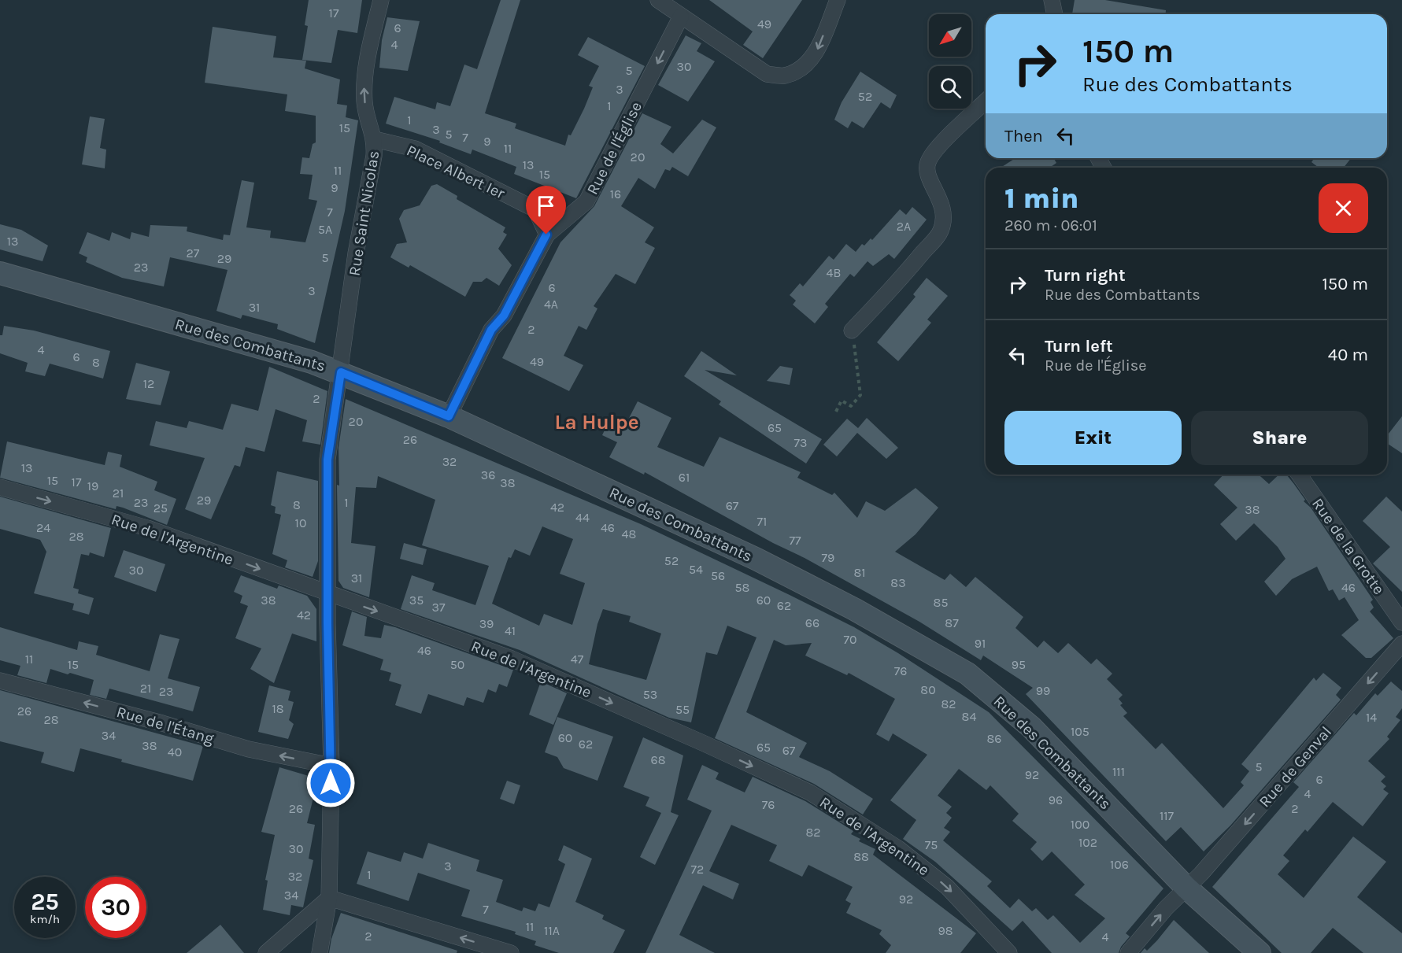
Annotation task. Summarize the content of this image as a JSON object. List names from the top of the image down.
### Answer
{
  "streets": {
    "main road": ["Rue des Combattants"],
    "street": [
      "Rue de l'Église",
      "Place Albert Ier",
      "Rue Saint Nicolas",
      "Rue de l'Argentine",
      "Rue de la Grotte",
      "Rue de l'Étang",
      "Rue de Genval"
    ]
  },
  "crossings": [
    ["Rue de l'Église", "Place Albert Ier"],
    ["Rue de l'Église", "Rue des Combattants"],
    ["Place Albert Ier", "Rue Saint Nicolas"],
    ["Rue Saint Nicolas", "Rue des Combattants"],
    ["Rue Saint Nicolas", "Rue de l'Argentine"],
    ["Rue Saint Nicolas", "Rue de l'Étang"],
    ["Rue des Combattants", "Rue de Genval"]
  ],
  "one_way": ["Rue de l'Église", "Rue de l'Argentine", "Rue de l'Étang"],
  "districts": ["La Hulpe"],
  "house_numbers": [
    "17",
    "49",
    "6",
    "4",
    "30",
    "5",
    "3",
    "52",
    "1",
    "1",
    "15",
    "3",
    "5",
    "7",
    "9",
    "11",
    "20",
    "13",
    "11",
    "15",
    "9",
    "16",
    "7",
    "2A",
    "5A",
    "13",
    "27",
    "5",
    "29",
    "23",
    "4B",
    "6",
    "3",
    "4A",
    "31",
    "2",
    "4",
    "6",
    "49",
    "8",
    "12",
    "2",
    "20",
    "65",
    "26",
    "73",
    "32",
    "13",
    "36",
    "61",
    "15",
    "17",
    "38",
    "19",
    "21",
    "29",
    "23",
    "1",
    "8",
    "67",
    "42",
    "25",
    "38",
    "44",
    "71",
    "10",
    "24",
    "46",
    "48",
    "28",
    "77",
    "79",
    "52",
    "54",
    "30",
    "81",
    "56",
    "31",
    "83",
    "58",
    "46",
    "38",
    "35",
    "60",
    "85",
    "62",
    "37",
    "42",
    "66",
    "87",
    "39",
    "41",
    "70",
    "91",
    "46",
    "11",
    "47",
    "15",
    "50",
    "95",
    "76",
    "21",
    "80",
    "99",
    "23",
    "53",
    "82",
    "18",
    "55",
    "26",
    "84",
    "14",
    "28",
    "105",
    "34",
    "60",
    "86",
    "62",
    "38",
    "65",
    "67",
    "40",
    "68",
    "5",
    "111",
    "92",
    "6",
    "4",
    "96",
    "76",
    "26",
    "2",
    "117",
    "100",
    "82",
    "102",
    "75",
    "30",
    "88",
    "106",
    "3",
    "72",
    "1",
    "32",
    "34",
    "92",
    "7",
    "11",
    "11A",
    "98",
    "2",
    "4"
  ],
  "north": "bottom left",
  "page": {
    "turn": ["150 m", "Rue des Combattants"],
    "then": "Then",
    "heading": ["1 min", "260 m · 06:01"],
    "list": [
      {
        "name": "Turn right",
        "note": "Rue des Combattants",
        "value": "150 m"
      },
      {
        "name": "Turn left",
        "note": "Rue de l'Église",
        "value": "40 m"
      }
    ],
    "buttons": ["Exit", "Share"],
    "speed": "25 km/h",
    "limit": "30"
  }
}
